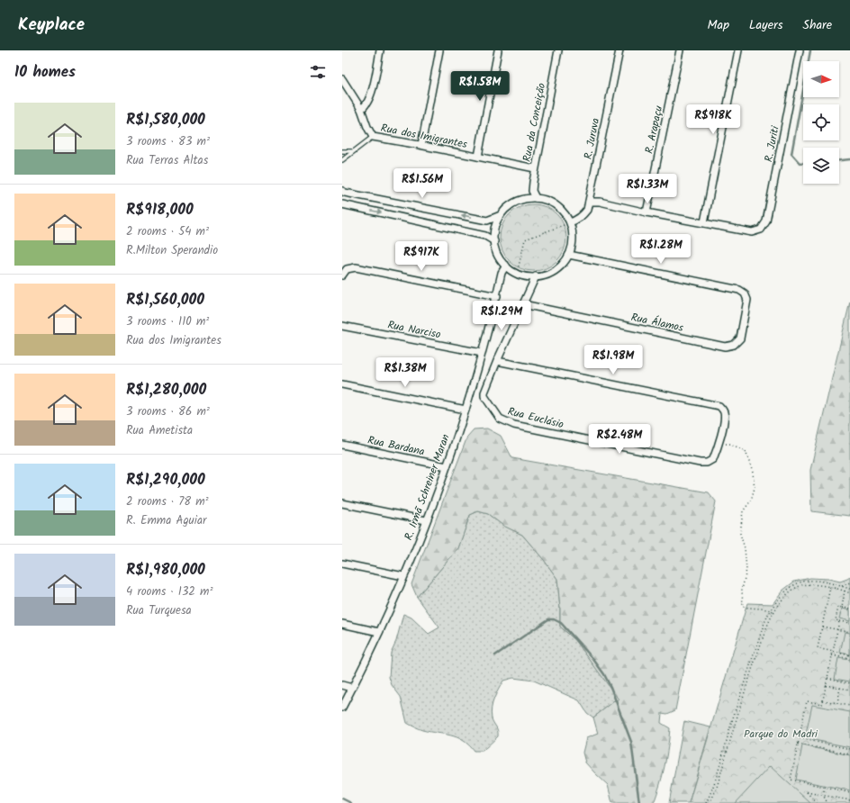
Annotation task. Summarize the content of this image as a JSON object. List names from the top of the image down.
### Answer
{
  "streets": {
    "street": [
      "Rua da Conceição",
      "R. Arapaçu",
      "Rua dos Imigrantes",
      "R. Juruva",
      "R. Juriti",
      "Rua Álamos",
      "Rua Narciso",
      "Rua Euclásio",
      "Rua Bardana",
      "R. Irmã Schreiner Maran"
    ]
  },
  "crossings": [
    ["Rua da Conceição", "Rua dos Imigrantes"],
    ["Rua Narciso", "R. Irmã Schreiner Maran"],
    ["Rua Bardana", "R. Irmã Schreiner Maran"]
  ],
  "parks": ["Parque do Madri"],
  "north": "right",
  "page": {
    "header": "Keyplace",
    "nav": ["Map", "Layers", "Share"],
    "heading": "10 homes",
    "price": [
      "R$1.58M",
      "R$918K",
      "R$1.56M",
      "R$1.33M",
      "R$1.28M",
      "R$917K",
      "R$1.29M",
      "R$1.98M",
      "R$1.38M",
      "R$2.48M"
    ],
    "list": [
      {
        "name": "R$1,580,000",
        "note": "3 rooms · 83 m² · Rua Terras Altas"
      },
      {
        "name": "R$918,000",
        "note": "2 rooms · 54 m² · R.Milton Sperandio"
      },
      {
        "name": "R$1,560,000",
        "note": "3 rooms · 110 m² · Rua dos Imigrantes"
      },
      {
        "name": "R$1,280,000",
        "note": "3 rooms · 86 m² · Rua Ametista"
      },
      {
        "name": "R$1,290,000",
        "note": "2 rooms · 78 m² · R. Emma Aguiar"
      },
      {
        "name": "R$1,980,000",
        "note": "4 rooms · 132 m² · Rua Turquesa"
      }
    ]
  }
}
